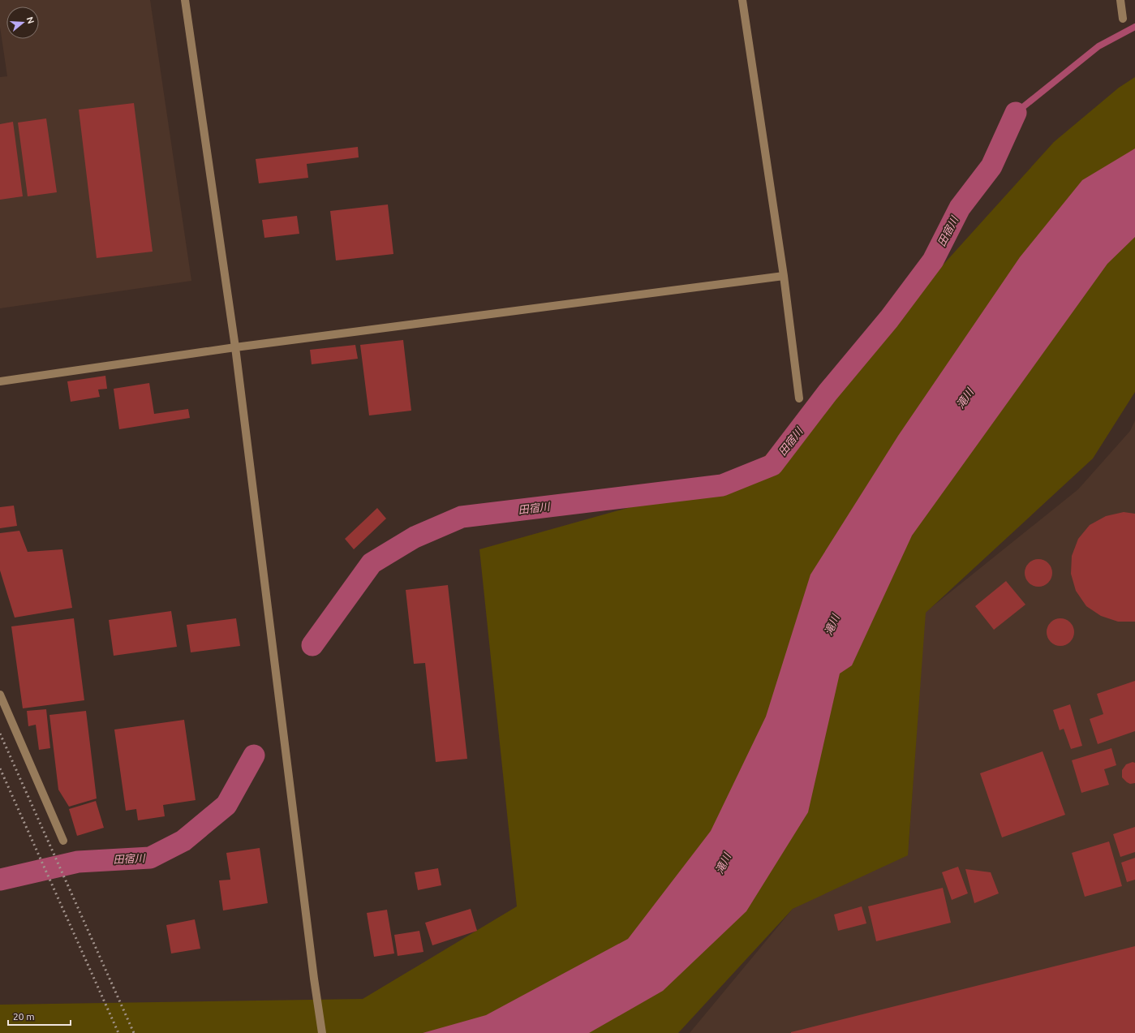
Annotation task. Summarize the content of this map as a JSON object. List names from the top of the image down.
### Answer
{
  "water": ["田宿川", "滝川"],
  "scale_bar": "20 m",
  "north": "right"
}
